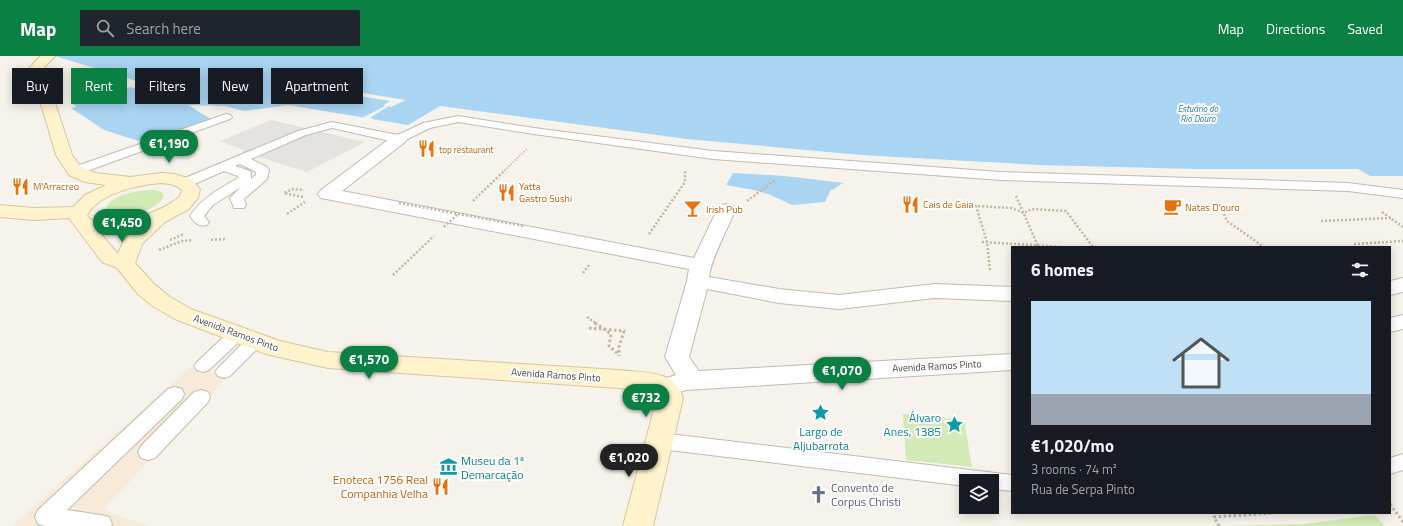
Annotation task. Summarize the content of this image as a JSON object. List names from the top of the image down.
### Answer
{
  "streets": {
    "street": ["Avenida Ramos Pinto"]
  },
  "water": ["Estuário do Rio Douro"],
  "places": {
    "restaurant": [
      "top restaurant",
      "M'Arracreo",
      "Yatta Gastro Sushi",
      "Cais de Gaia",
      "Enoteca 1756 Real Companhia Velha"
    ],
    "cafe": ["Natas D'ouro"],
    "bar": ["Irish Pub"],
    "place": ["Largo de Aljubarrota", "Álvaro Anes, 1385"],
    "museum": ["Museu da 1ª Demarcação"],
    "church": ["Convento de Corpus Christi"]
  },
  "page": {
    "header": "Map",
    "search": "Search here",
    "nav": ["Map", "Directions", "Saved"],
    "chip": [
      "Buy",
      "Rent",
      "Filters",
      "New",
      "Apartment"
    ],
    "price": [
      "€1,190",
      "€1,450",
      "€1,570",
      "€1,070",
      "€732",
      "€1,020"
    ],
    "heading": "6 homes",
    "list": [
      {
        "name": "€1,020/mo",
        "note": "3 rooms · 74 m² · Rua de Serpa Pinto"
      }
    ]
  }
}
